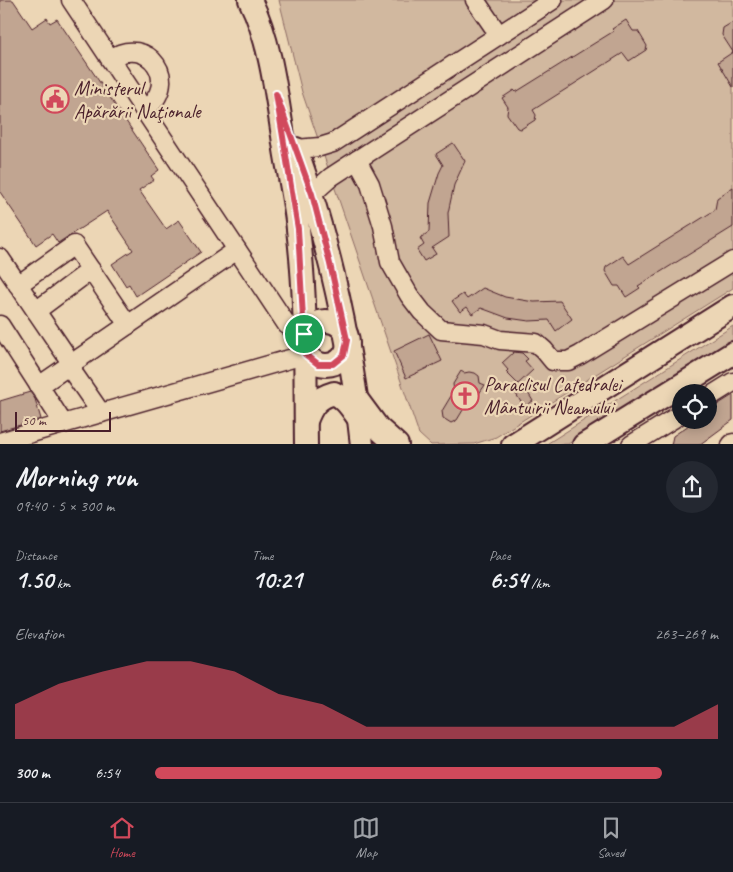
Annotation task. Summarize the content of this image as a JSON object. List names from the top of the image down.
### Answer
{
  "places": {
    "public building": ["Ministerul Apărării Naţionale"],
    "church": ["Paraclisul Catedralei Mântuirii Neamului"]
  },
  "scale_bar": "50 m",
  "page": {
    "scale": "50 m",
    "heading": ["Morning run", "09:40 · 5 × 300 m"],
    "stats": [
      ["Distance", "1.50 km"],
      ["Time", "10:21"],
      ["Pace", "6:54 /km"]
    ],
    "chart": ["Elevation", "263–269 m"],
    "list": [
      {
        "name": "300 m",
        "note": "6:54"
      }
    ],
    "tabs": ["Home", "Map", "Saved"]
  }
}
